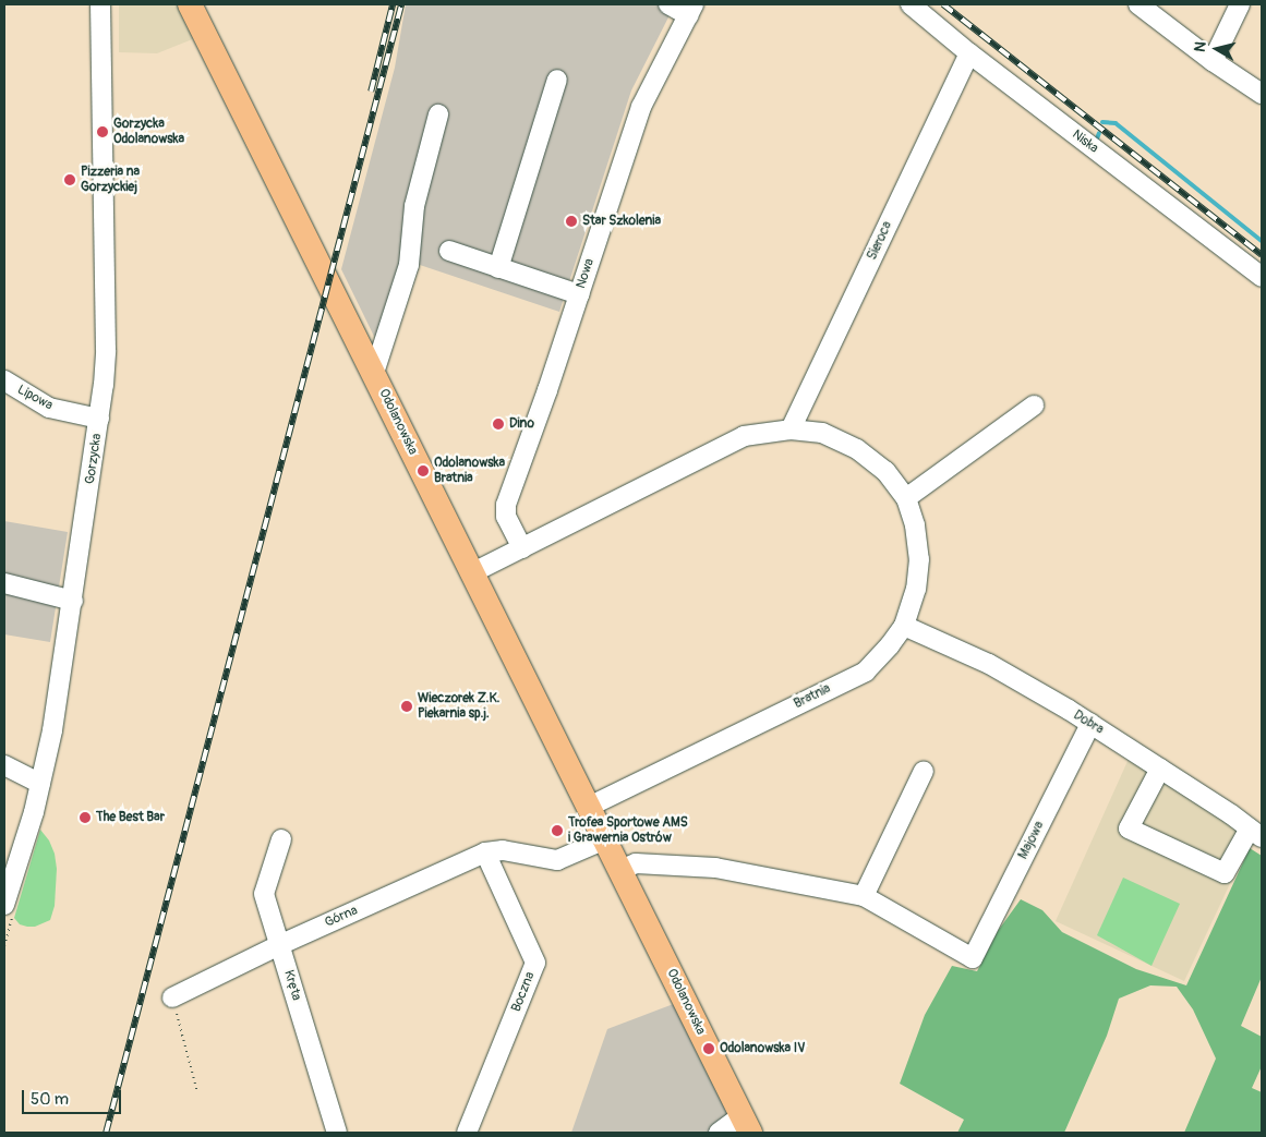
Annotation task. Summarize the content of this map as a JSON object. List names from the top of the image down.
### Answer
{
  "streets": {
    "main road": ["Odolanowska"],
    "street": [
      "Niska",
      "Sieroca",
      "Nowa",
      "Lipowa",
      "Gorzycka",
      "Bratnia",
      "Dobra",
      "Majowa",
      "Górna",
      "Kręta",
      "Boczna"
    ]
  },
  "crossings": [
    ["Niska", "Sieroca"],
    ["Sieroca", "Bratnia"],
    ["Nowa", "Bratnia"],
    ["Lipowa", "Gorzycka"],
    ["Odolanowska", "Bratnia"],
    ["Odolanowska", "Górna"],
    ["Bratnia", "Dobra"],
    ["Dobra", "Majowa"],
    ["Górna", "Kręta"],
    ["Górna", "Boczna"]
  ],
  "places": [
    "Gorzycka Odolanowska",
    "Pizzeria na Gorzyckiej",
    "Star Szkolenia",
    "Dino",
    "Odolanowska Bratnia",
    "Wieczorek Z.K. Piekarnia sp.j.",
    "The Best Bar",
    "Trofea Sportowe AMS i Grawernia Ostrów",
    "Odolanowska IV"
  ],
  "scale_bar": "50 m",
  "north": "left"
}
